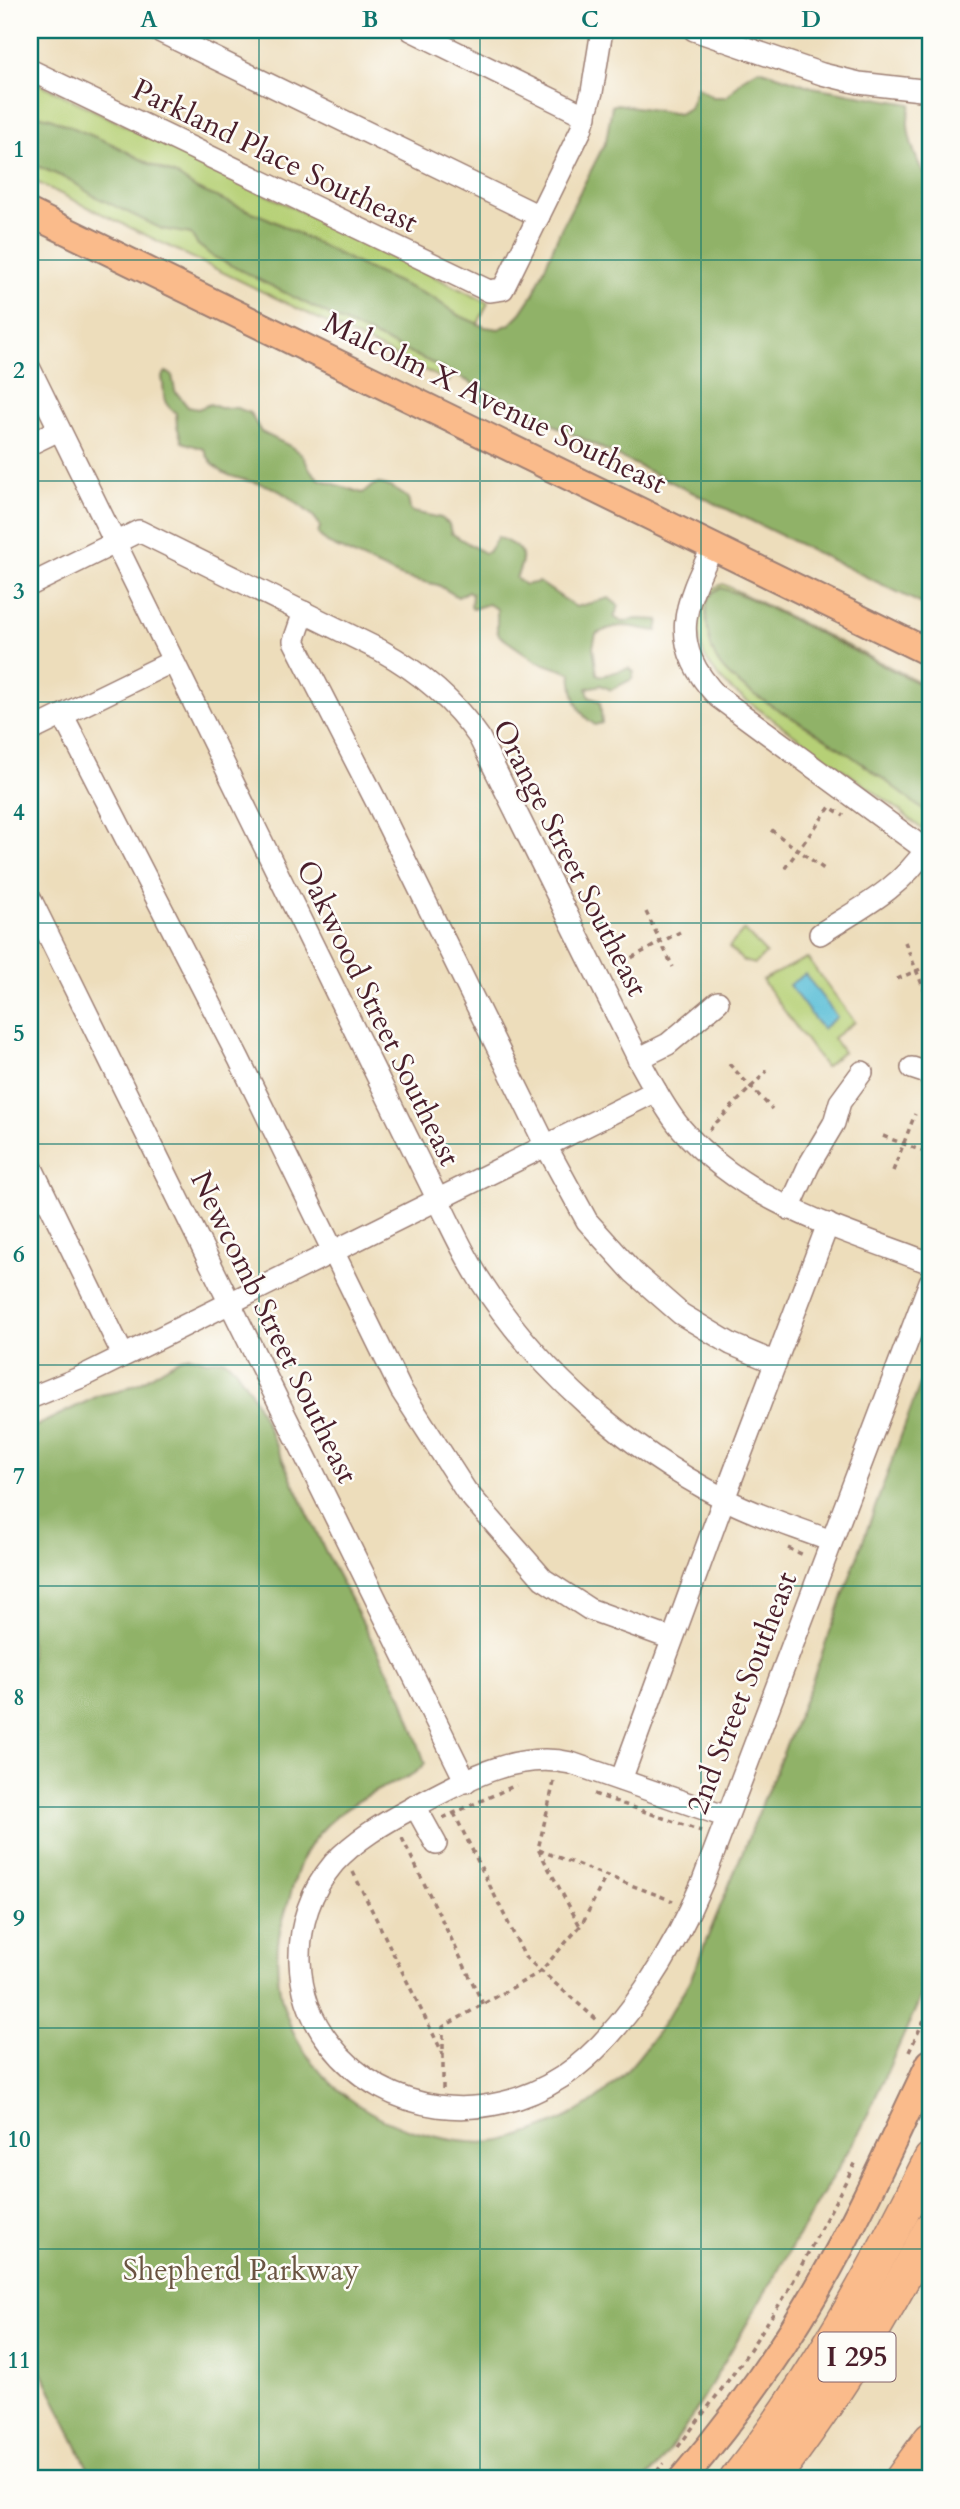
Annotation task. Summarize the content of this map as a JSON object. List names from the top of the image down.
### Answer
{
  "streets": {
    "highway": ["I 295"],
    "main road": ["Malcolm X Avenue Southeast"],
    "street": [
      "Parkland Place Southeast",
      "Orange Street Southeast",
      "Oakwood Street Southeast",
      "Newcomb Street Southeast",
      "2nd Street Southeast"
    ]
  },
  "crossings": [
    ["Orange Street Southeast", "Oakwood Street Southeast"],
    ["Oakwood Street Southeast", "2nd Street Southeast"]
  ],
  "parks": ["Shepherd Parkway"],
  "grid": {
    "columns": [
      "A",
      "B",
      "C",
      "D"
    ],
    "rows": [
      "1",
      "2",
      "3",
      "4",
      "5",
      "6",
      "7",
      "8",
      "9",
      "10",
      "11"
    ]
  }
}
